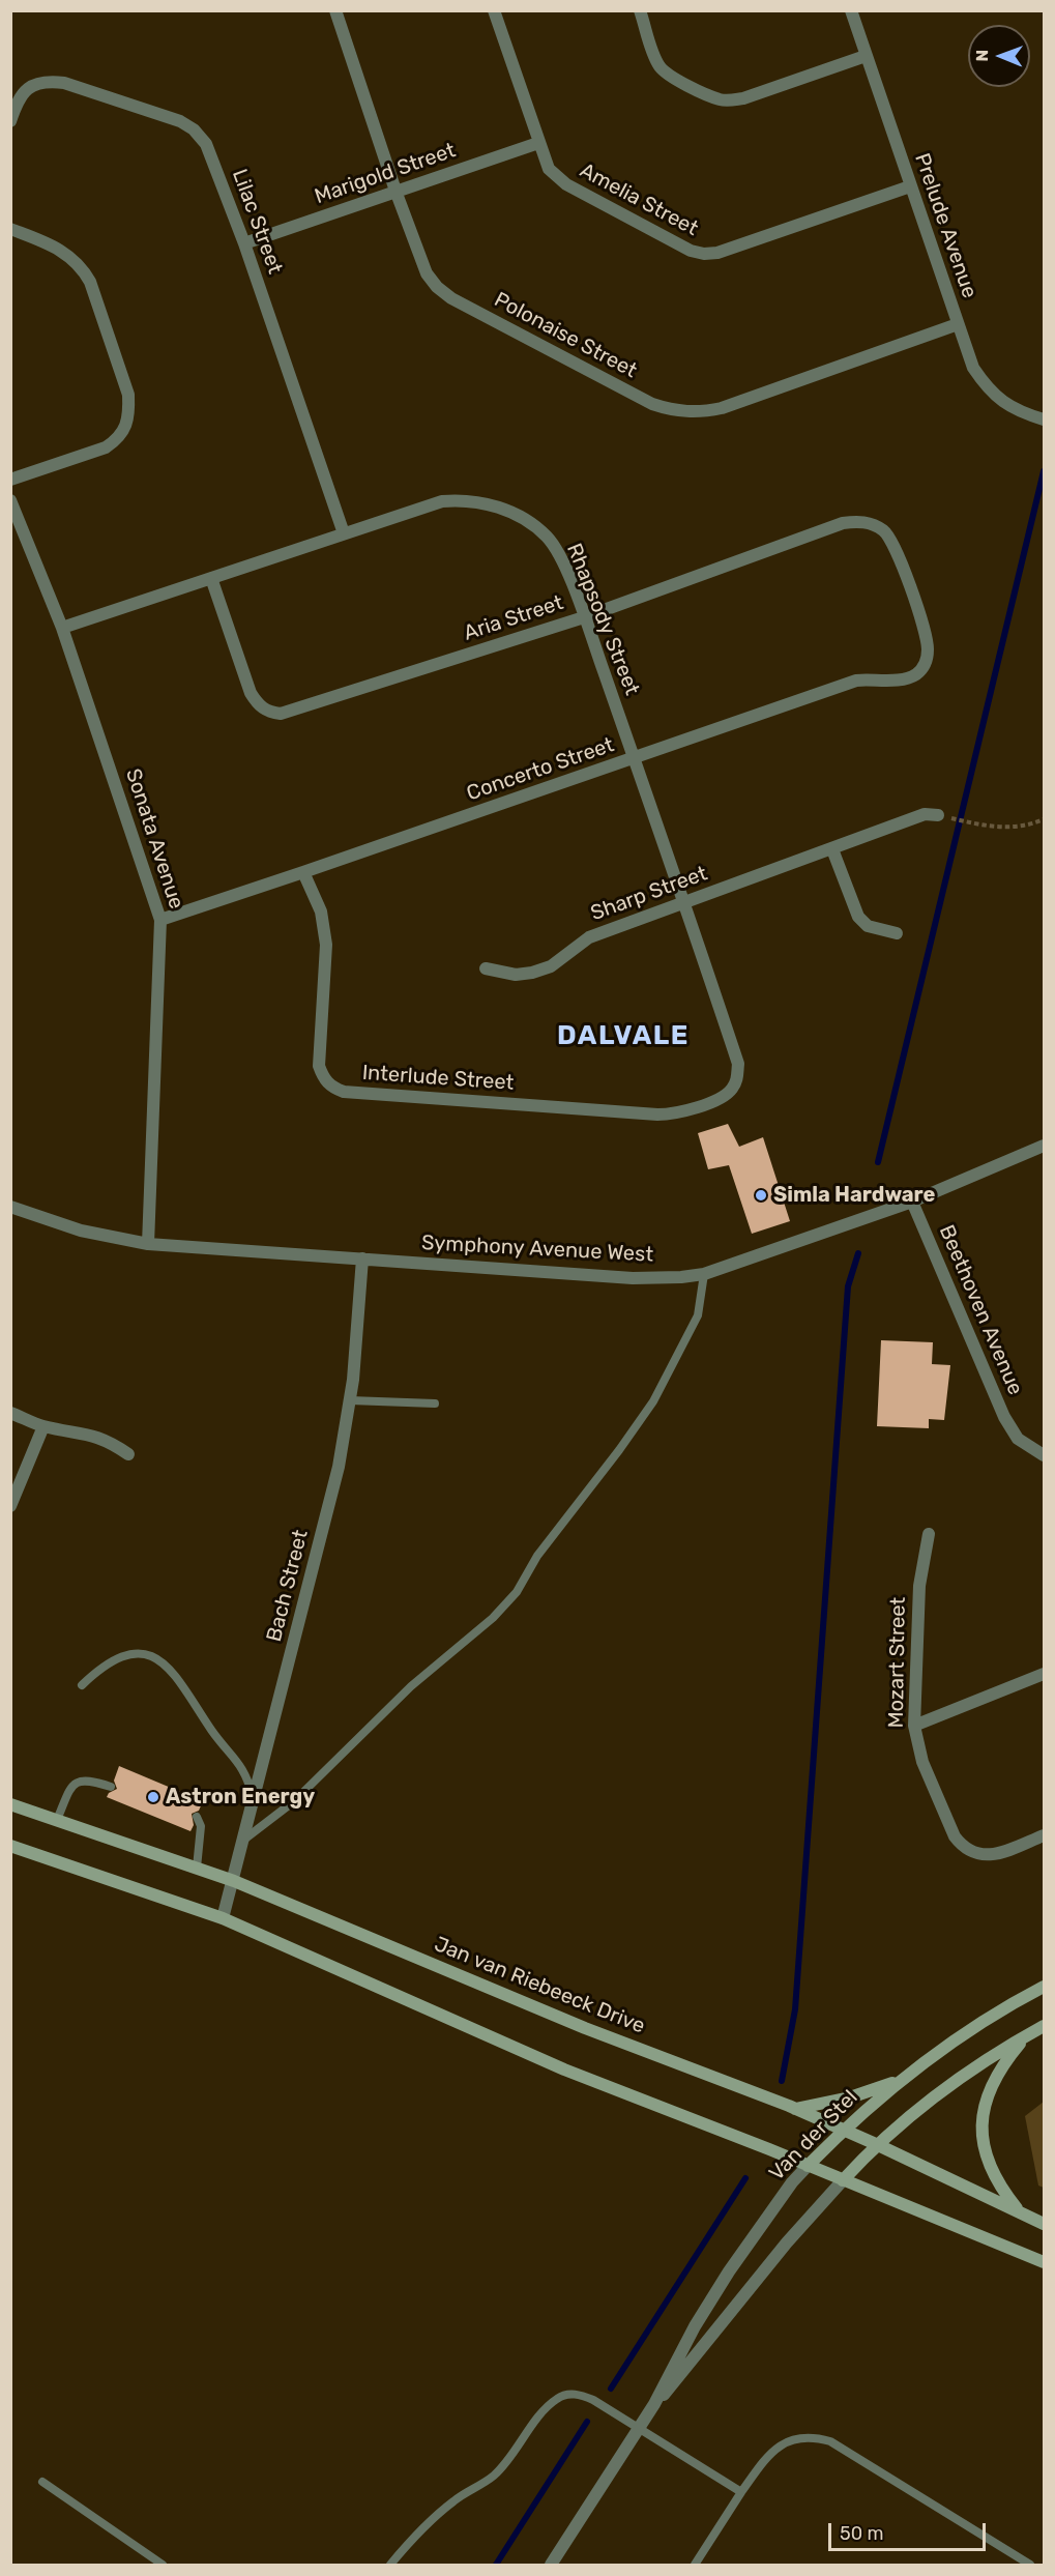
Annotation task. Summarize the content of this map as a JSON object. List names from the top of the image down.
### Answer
{
  "streets": {
    "main road": ["Jan van Riebeeck Drive", "Van der Stel"],
    "street": [
      "Marigold Street",
      "Amelia Street",
      "Lilac Street",
      "Prelude Avenue",
      "Polonaise Street",
      "Aria Street",
      "Rhapsody Street",
      "Concerto Street",
      "Sonata Avenue",
      "Sharp Street",
      "Interlude Street",
      "Symphony Avenue West",
      "Beethoven Avenue",
      "Bach Street",
      "Mozart Street"
    ]
  },
  "crossings": [
    ["Marigold Street", "Amelia Street"],
    ["Marigold Street", "Lilac Street"],
    ["Marigold Street", "Polonaise Street"],
    ["Amelia Street", "Prelude Avenue"],
    ["Lilac Street", "Rhapsody Street"],
    ["Prelude Avenue", "Polonaise Street"],
    ["Aria Street", "Rhapsody Street"],
    ["Aria Street", "Concerto Street"],
    ["Rhapsody Street", "Concerto Street"],
    ["Rhapsody Street", "Sonata Avenue"],
    ["Rhapsody Street", "Sharp Street"],
    ["Rhapsody Street", "Interlude Street"],
    ["Concerto Street", "Sonata Avenue"],
    ["Concerto Street", "Interlude Street"],
    ["Sonata Avenue", "Symphony Avenue West"],
    ["Symphony Avenue West", "Beethoven Avenue"],
    ["Symphony Avenue West", "Bach Street"],
    ["Bach Street", "Jan van Riebeeck Drive"],
    ["Jan van Riebeeck Drive", "Van der Stel"]
  ],
  "districts": ["DALVALE"],
  "places": ["Simla Hardware", "Astron Energy"],
  "scale_bar": "50 m",
  "north": "left"
}
